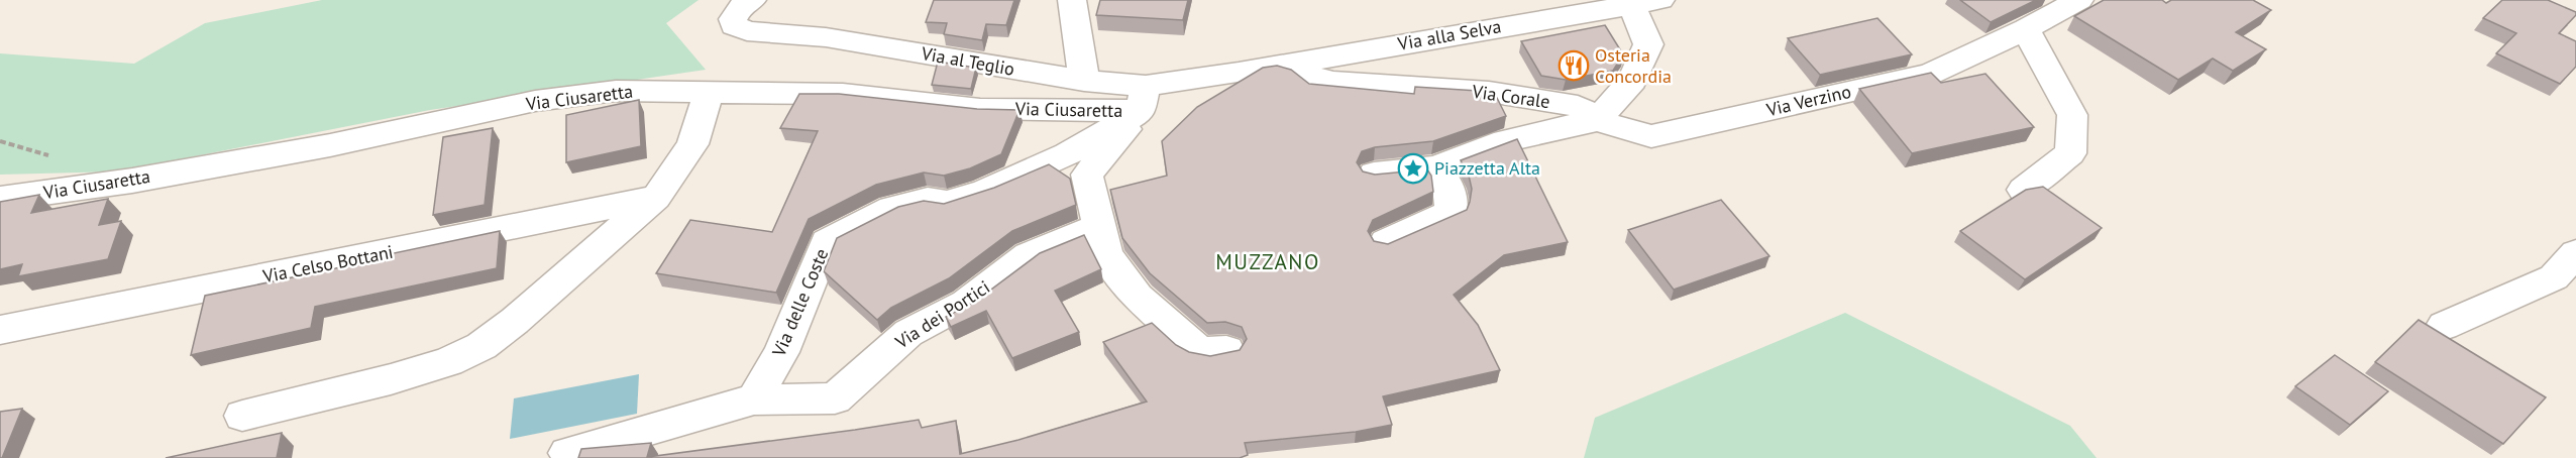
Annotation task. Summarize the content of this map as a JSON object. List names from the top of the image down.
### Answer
{
  "streets": {
    "street": [
      "Via alla Selva",
      "Via al Teglio",
      "Via Corale",
      "Via Ciusaretta",
      "Via Verzino",
      "Via Celso Bottani",
      "Via delle Coste",
      "Via dei Portici"
    ]
  },
  "crossings": [
    ["Via alla Selva", "Via al Teglio"],
    ["Via alla Selva", "Via Corale"],
    ["Via al Teglio", "Via Ciusaretta"],
    ["Via al Teglio", "Via delle Coste"],
    ["Via Corale", "Via Verzino"],
    ["Via Ciusaretta", "Via delle Coste"],
    ["Via delle Coste", "Via dei Portici"]
  ],
  "districts": ["MUZZANO"],
  "places": {
    "restaurant": ["Osteria Concordia"],
    "place": ["Piazzetta Alta"]
  }
}
